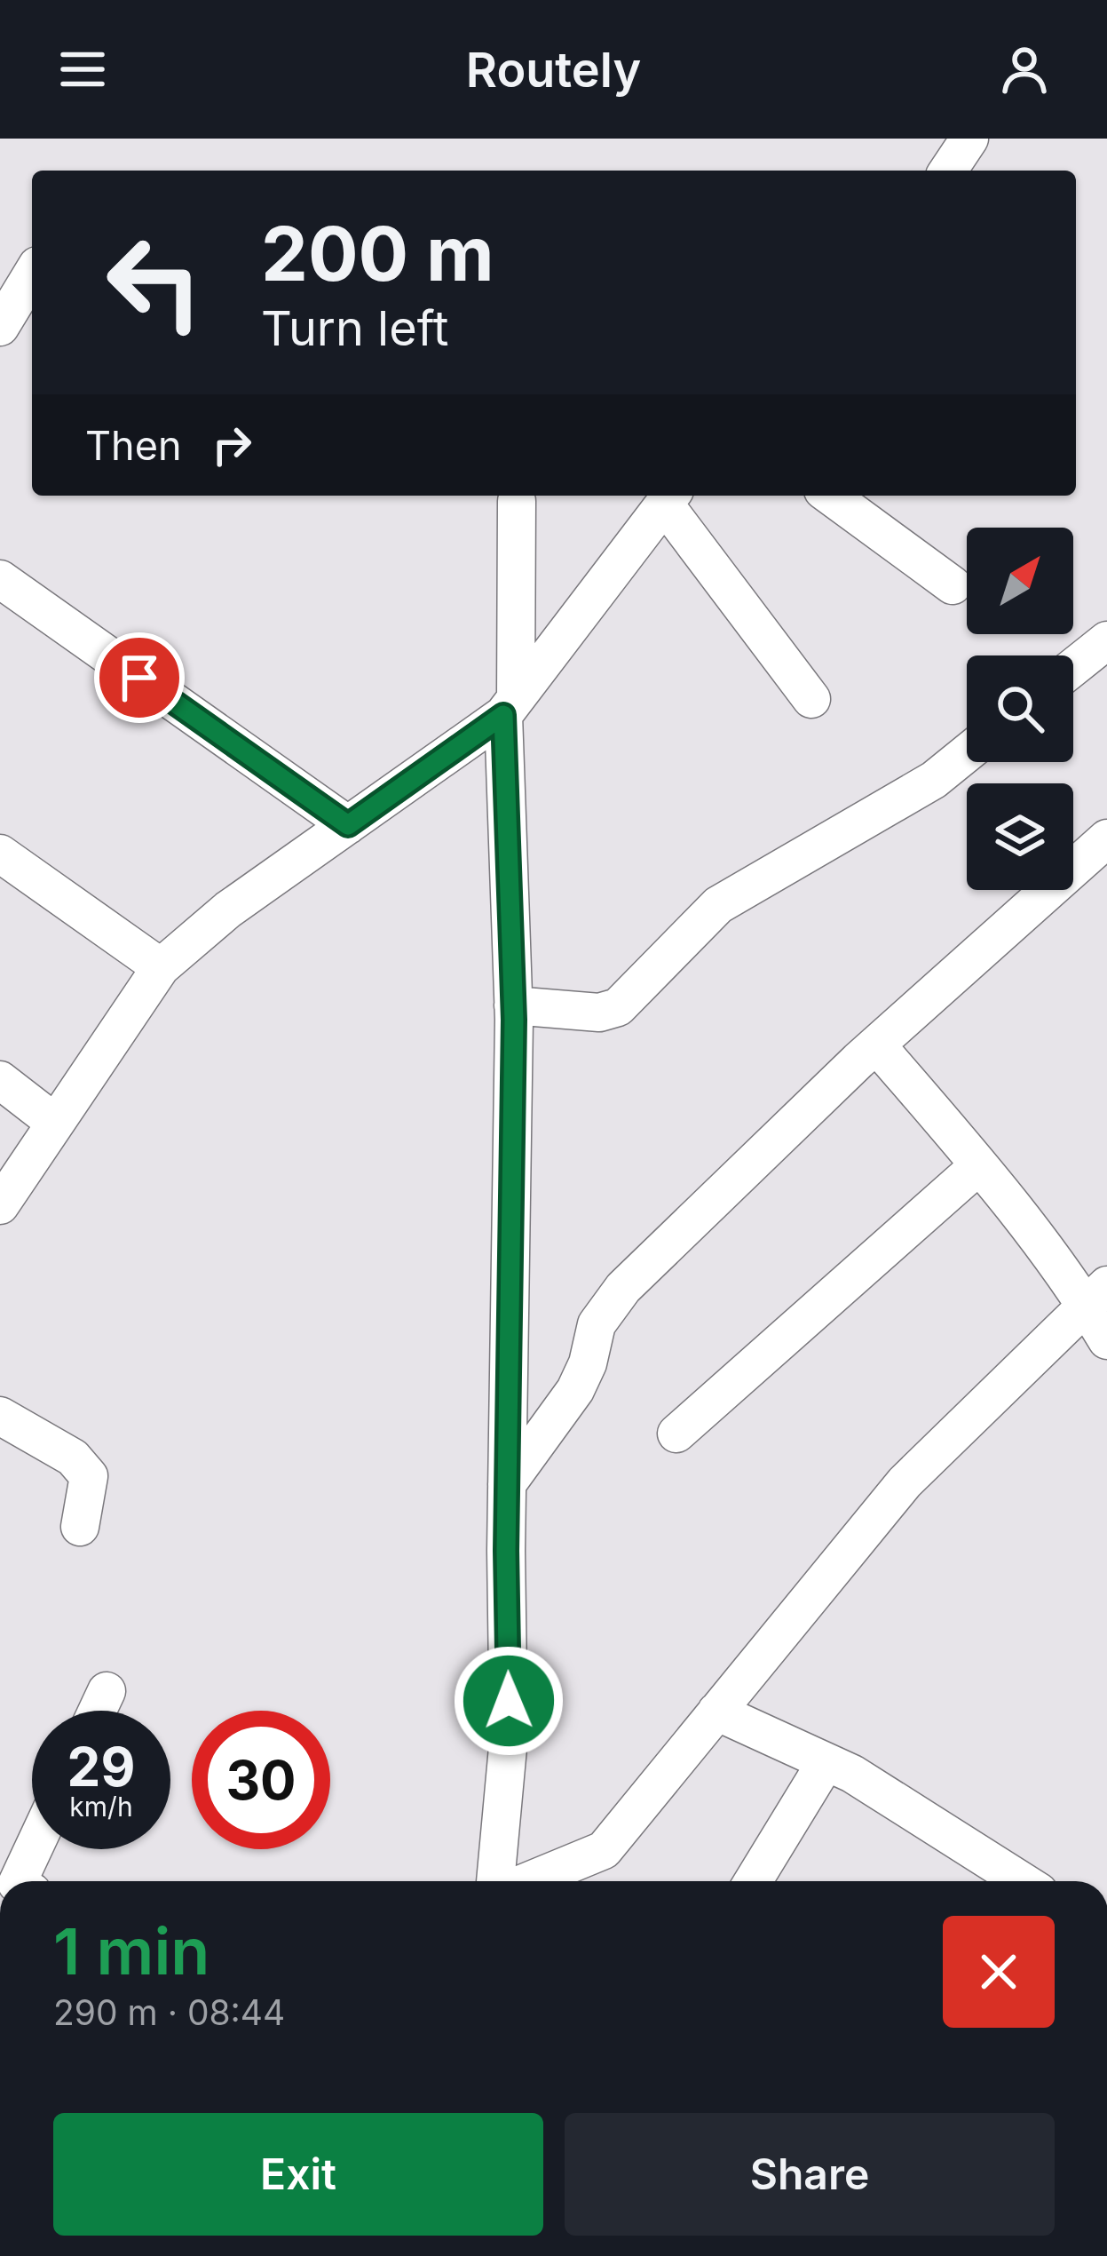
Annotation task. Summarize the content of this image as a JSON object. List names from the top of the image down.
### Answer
{
  "north": "top right",
  "page": {
    "header": "Routely",
    "turn": ["200 m", "Turn left"],
    "then": "Then",
    "speed": "29 km/h",
    "limit": "30",
    "heading": ["1 min", "290 m · 08:44"],
    "buttons": ["Exit", "Share"]
  }
}
